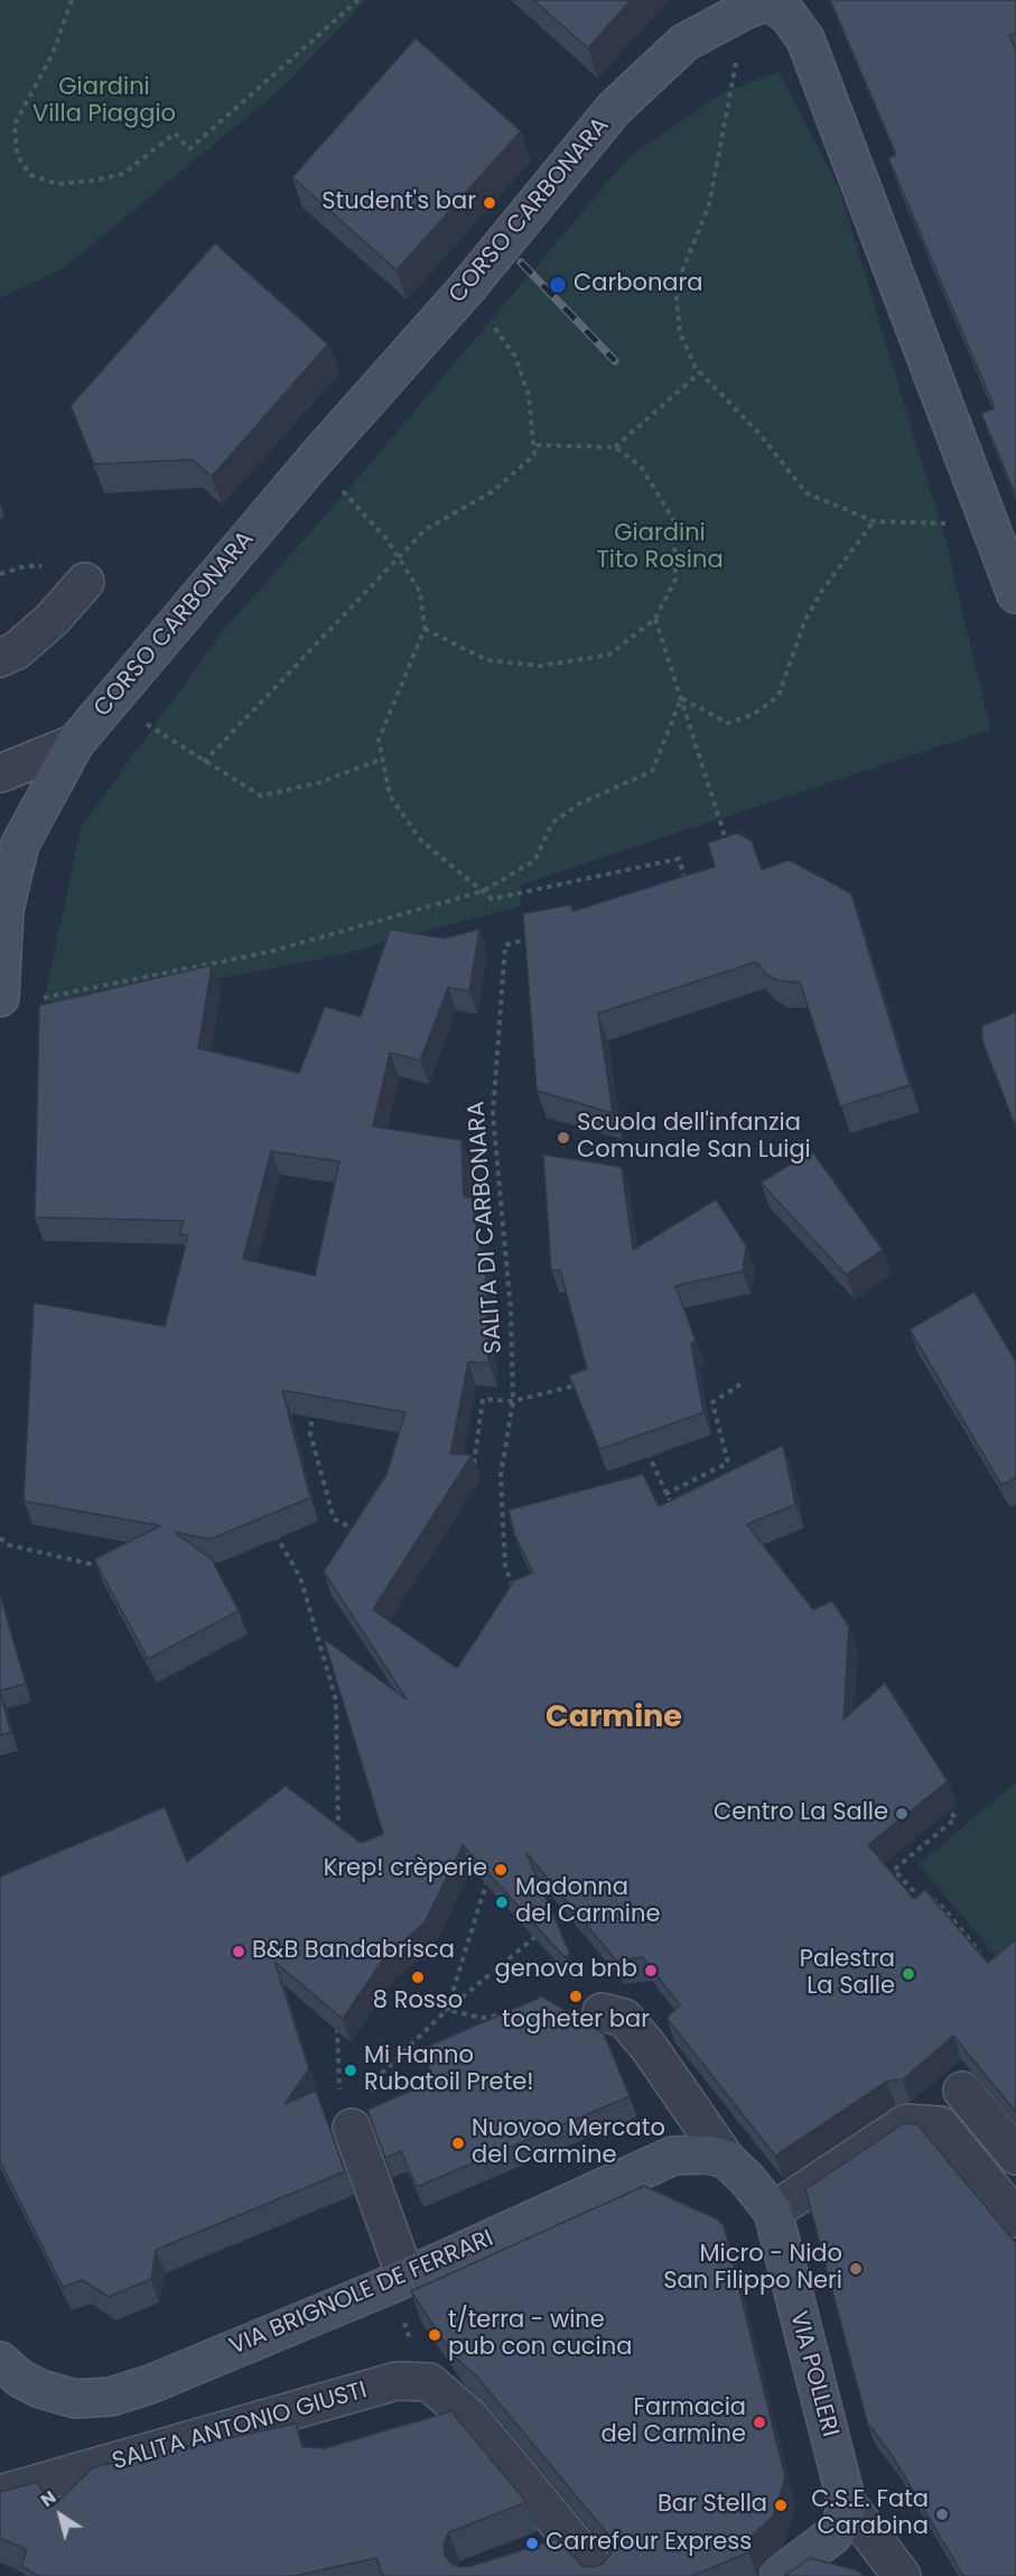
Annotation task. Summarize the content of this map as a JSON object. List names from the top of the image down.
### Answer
{
  "streets": {
    "street": [
      "CORSO CARBONARA",
      "VIA BRIGNOLE DE FERRARI",
      "VIA POLLERI",
      "SALITA ANTONIO GIUSTI"
    ],
    "path": ["SALITA DI CARBONARA"]
  },
  "crossings": [
    ["VIA BRIGNOLE DE FERRARI", "VIA POLLERI"]
  ],
  "districts": ["Carmine"],
  "parks": ["Giardini Villa Piaggio", "Giardini Tito Rosina"],
  "places": [
    "Student's bar",
    "Carbonara",
    "Scuola dell'infanzia Comunale San Luigi",
    "Centro La Salle",
    "Krep! crèperie",
    "Madonna del Carmine",
    "B&B Bandabrisca",
    "genova bnb",
    "Palestra La Salle",
    "8 Rosso",
    "togheter bar",
    "Mi Hanno Rubatoil Prete!",
    "Nuovoo Mercato del Carmine",
    "Micro - Nido San Filippo Neri",
    "t/terra - wine pub con cucina",
    "Farmacia del Carmine",
    "Bar Stella",
    "C.S.E. Fata Carabina",
    "Carrefour Express"
  ],
  "north": "top left"
}
